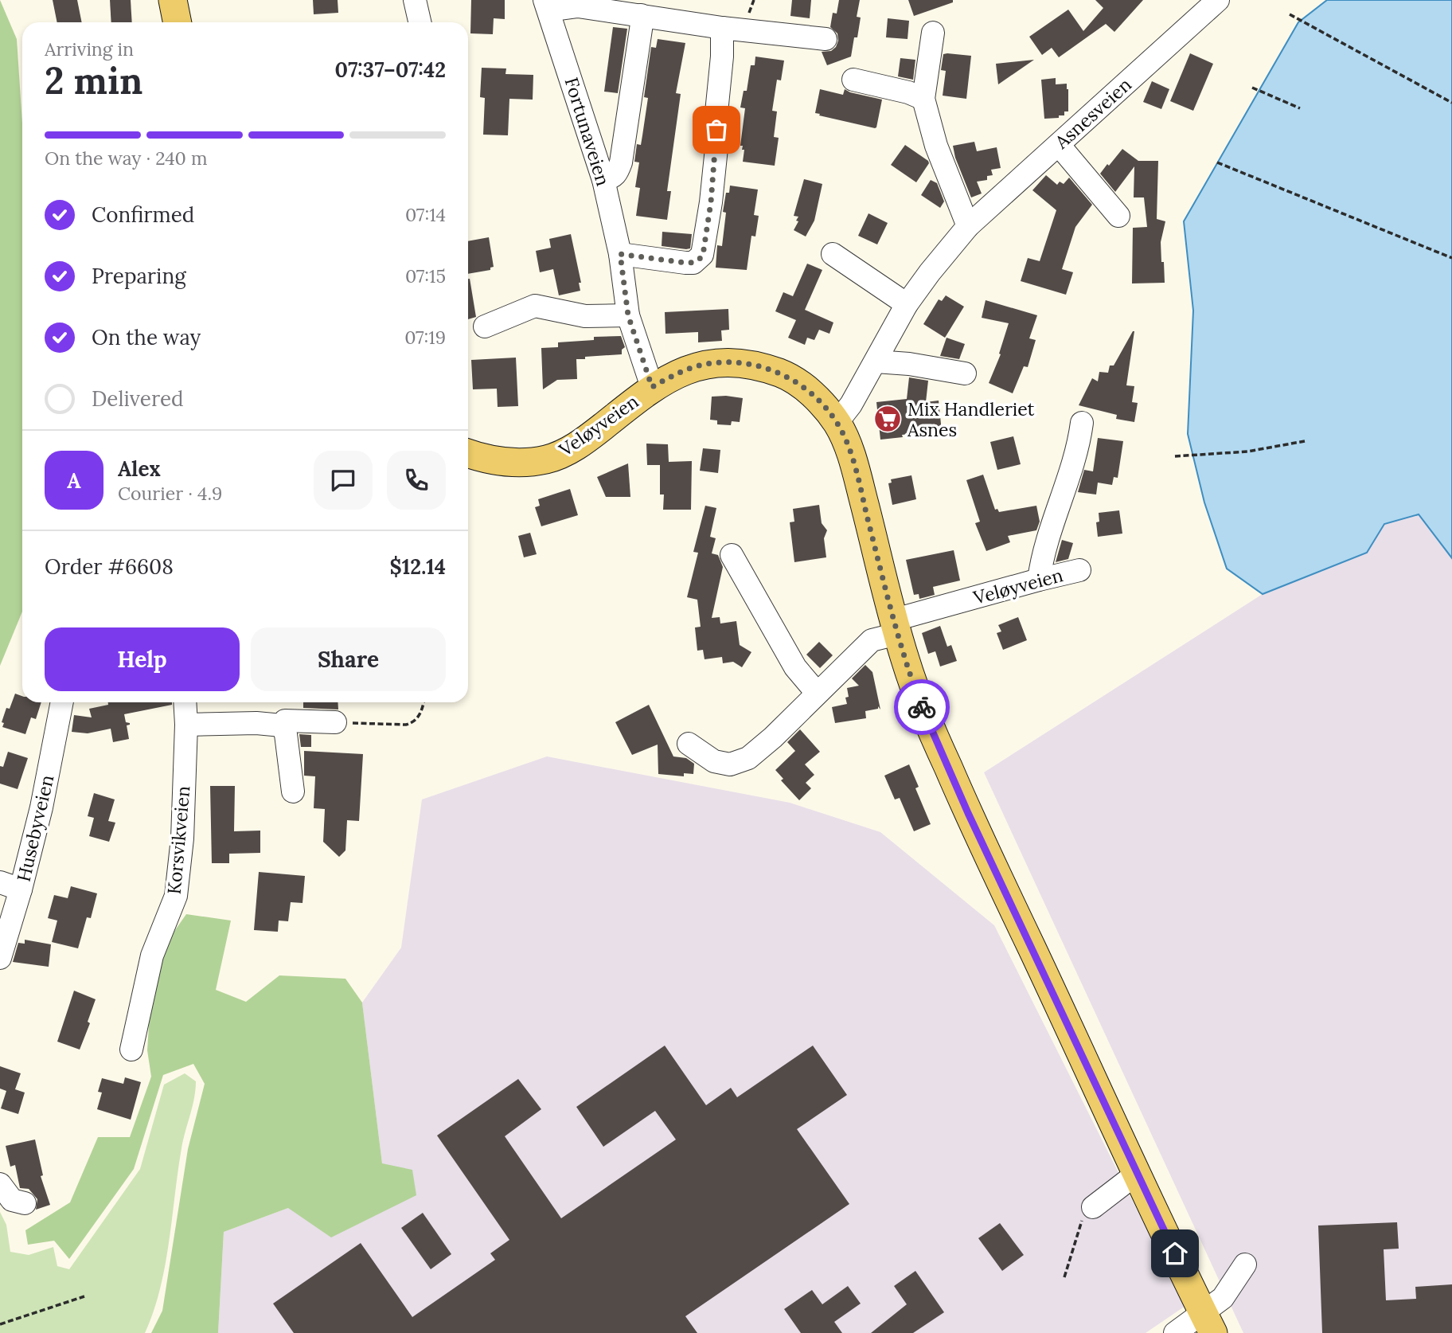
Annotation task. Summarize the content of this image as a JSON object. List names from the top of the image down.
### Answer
{
  "streets": {
    "main road": ["Veløyveien"],
    "street": [
      "Asnesveien",
      "Fortunaveien",
      "Husebyveien",
      "Korsvikveien"
    ]
  },
  "crossings": [
    ["Asnesveien", "Veløyveien"],
    ["Fortunaveien", "Veløyveien"]
  ],
  "places": {
    "supermarket": ["Mix Handleriet Asnes"]
  },
  "page": {
    "heading": ["2 min", "Arriving in", "07:37–07:42"],
    "panel": [
      "Alex",
      "Courier · 4.9",
      "Order #6608",
      "$12.14"
    ],
    "bar": "On the way · 240 m",
    "list": [
      ["Confirmed", "07:14"],
      ["Preparing", "07:15"],
      ["On the way", "07:19"],
      "Delivered"
    ],
    "round": "A",
    "buttons": ["Help", "Share"]
  }
}
